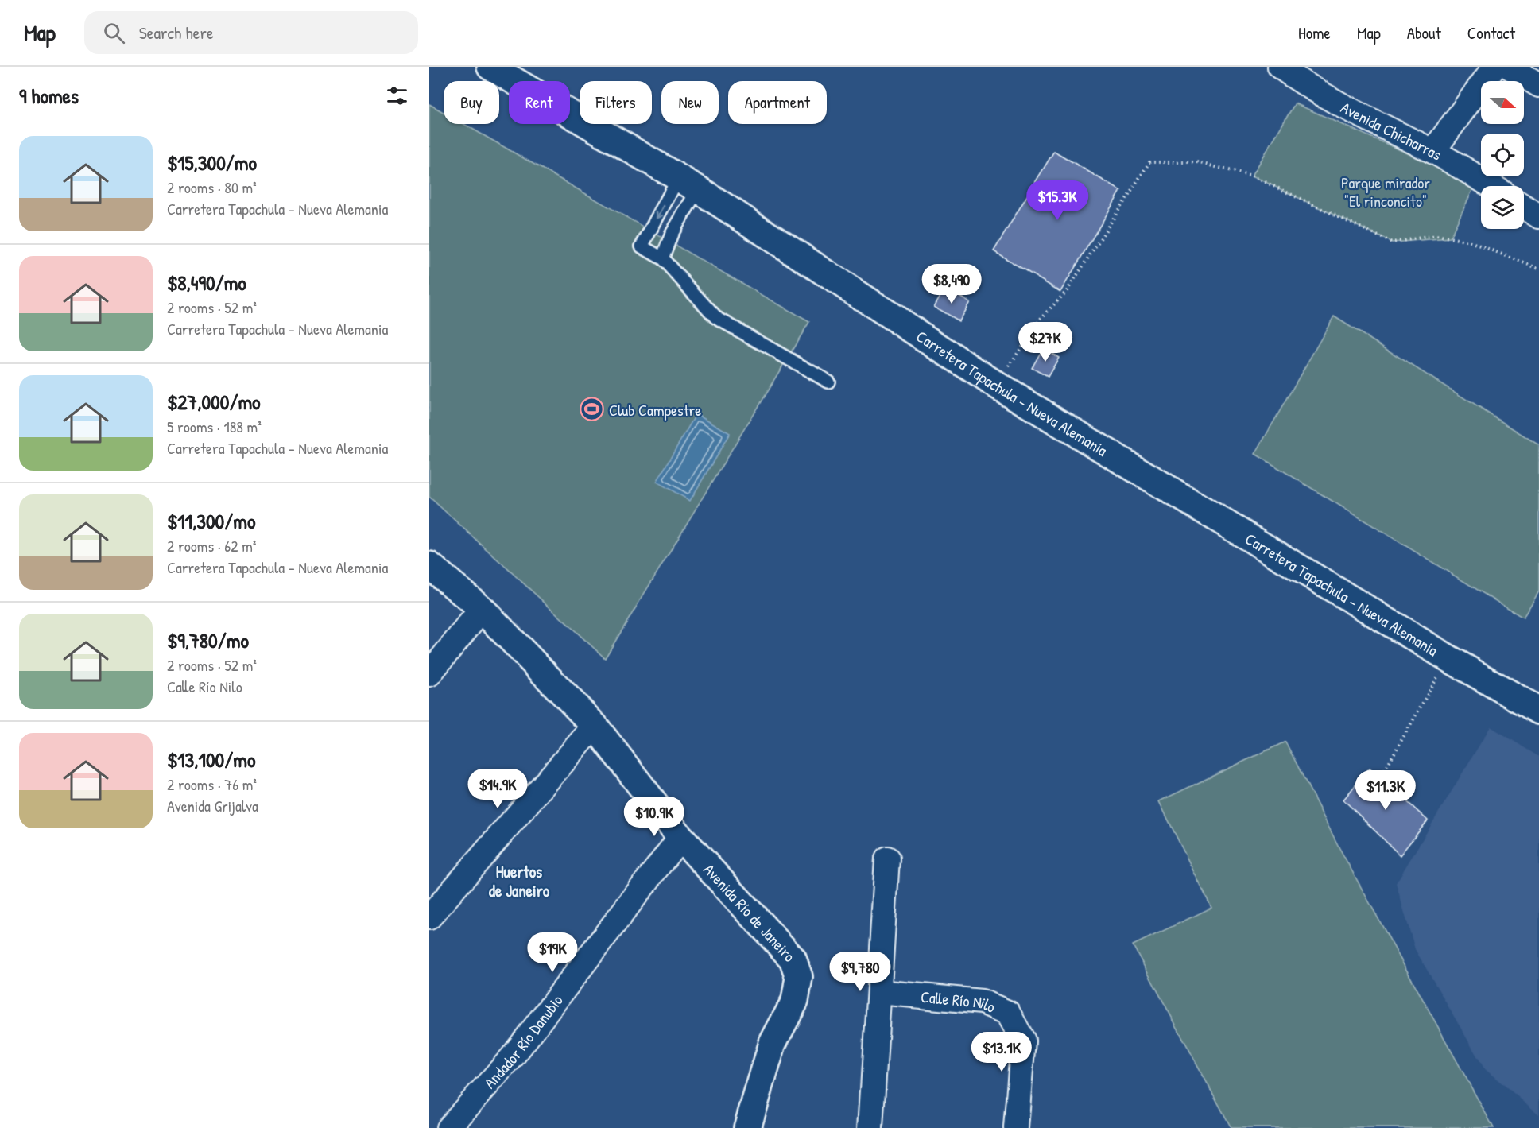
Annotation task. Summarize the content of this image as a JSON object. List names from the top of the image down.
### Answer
{
  "streets": {
    "main road": ["Carretera Tapachula - Nueva Alemania", "Avenida Río de Janeiro"],
    "street": ["Avenida Chicharras", "Calle Río Nilo", "Andador Río Danubio"]
  },
  "crossings": [
    ["Avenida Río de Janeiro", "Andador Río Danubio"]
  ],
  "districts": ["Huertos de Janeiro"],
  "parks": ["Parque mirador \"El rinconcito\""],
  "places": {
    "sports": ["Club Campestre"]
  },
  "north": "right",
  "page": {
    "header": "Map",
    "search": "Search here",
    "nav": [
      "Home",
      "Map",
      "About",
      "Contact"
    ],
    "heading": "9 homes",
    "chip": [
      "Buy",
      "Rent",
      "Filters",
      "New",
      "Apartment"
    ],
    "list": [
      {
        "name": "$15,300/mo",
        "note": "2 rooms · 80 m² · Carretera Tapachula - Nueva Alemania"
      },
      {
        "name": "$8,490/mo",
        "note": "2 rooms · 52 m² · Carretera Tapachula - Nueva Alemania"
      },
      {
        "name": "$27,000/mo",
        "note": "5 rooms · 188 m² · Carretera Tapachula - Nueva Alemania"
      },
      {
        "name": "$11,300/mo",
        "note": "2 rooms · 62 m² · Carretera Tapachula - Nueva Alemania"
      },
      {
        "name": "$9,780/mo",
        "note": "2 rooms · 52 m² · Calle Río Nilo"
      },
      {
        "name": "$13,100/mo",
        "note": "2 rooms · 76 m² · Avenida Grijalva"
      }
    ],
    "price": [
      "$15.3K",
      "$8,490",
      "$27K",
      "$14.9K",
      "$11.3K",
      "$10.9K",
      "$19K",
      "$9,780",
      "$13.1K"
    ]
  }
}
